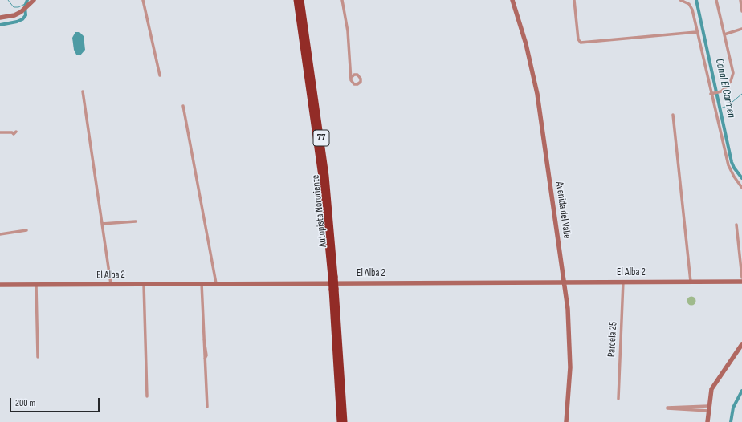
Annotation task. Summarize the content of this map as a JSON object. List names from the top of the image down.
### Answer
{
  "streets": {
    "highway": ["77", "Autopista Nororiente"],
    "street": ["Avenida del Valle", "El Alba 2", "Parcela 25"]
  },
  "crossings": [
    ["Avenida del Valle", "El Alba 2"],
    ["El Alba 2", "Parcela 25"]
  ],
  "water": ["Canal El Carmen"],
  "scale_bar": "200 m"
}
